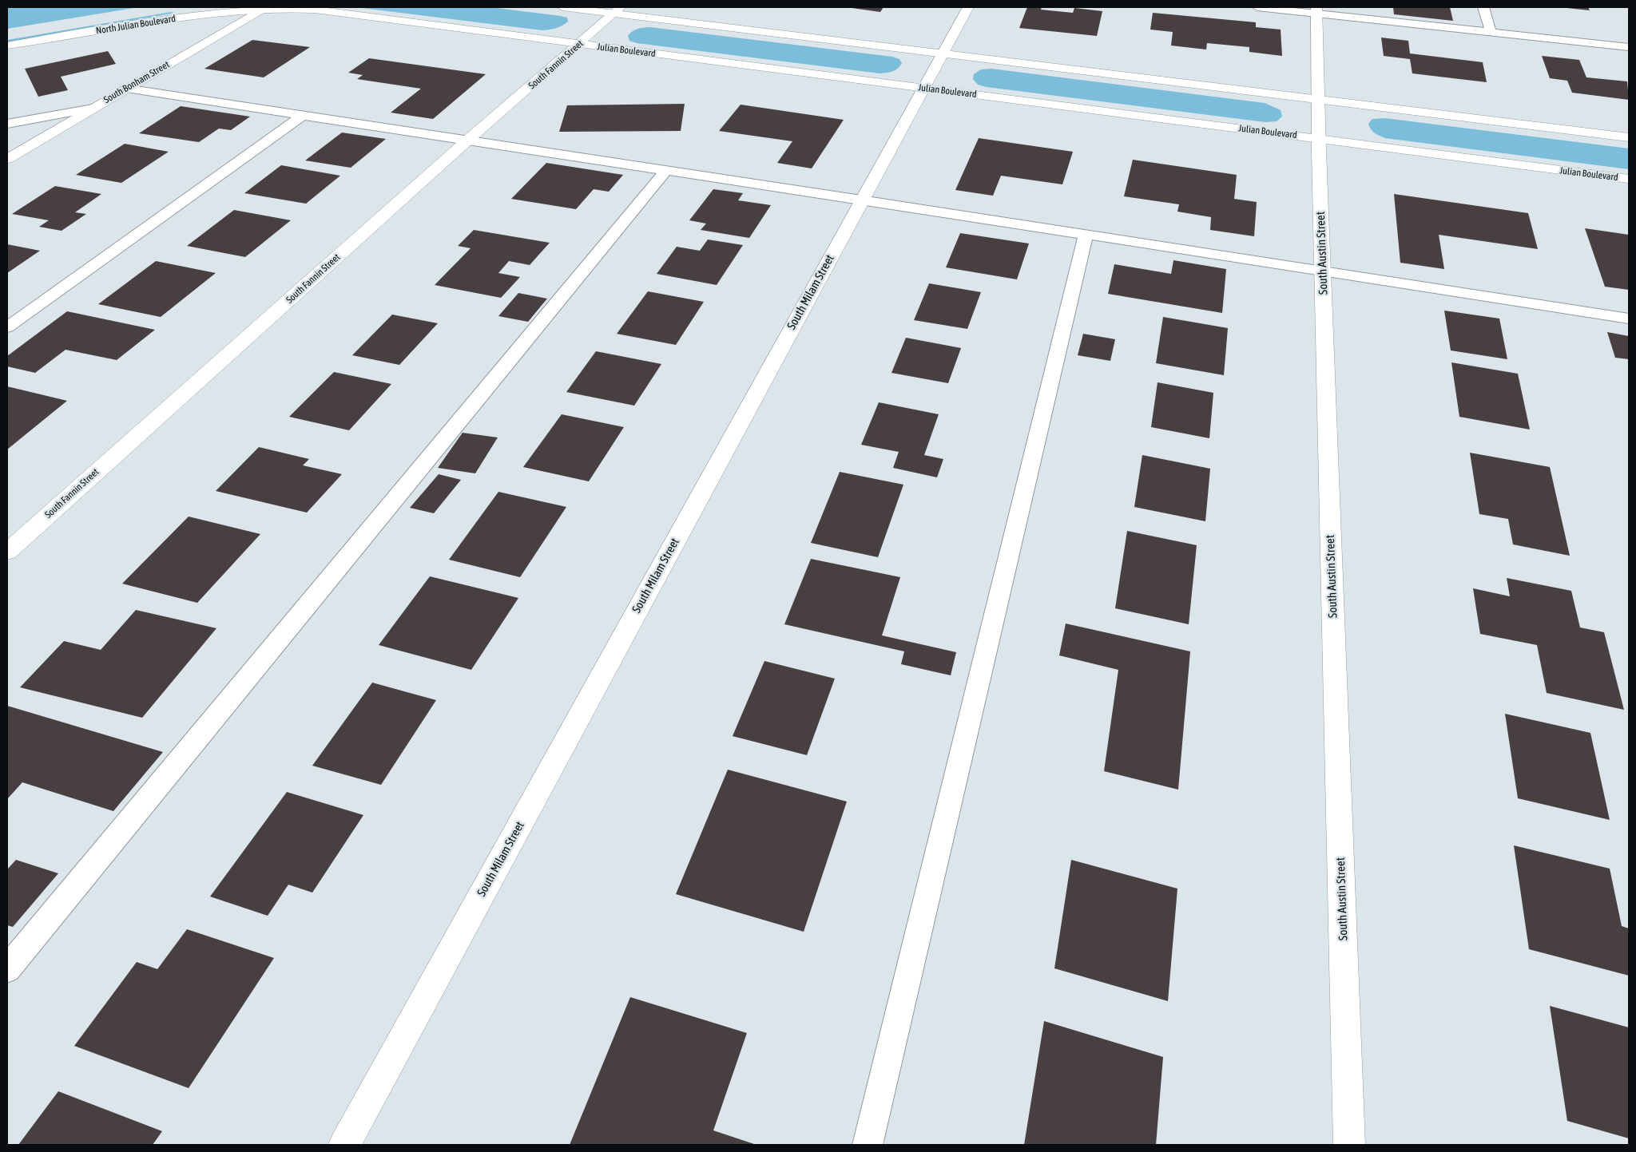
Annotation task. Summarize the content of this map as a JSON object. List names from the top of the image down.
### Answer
{
  "streets": {
    "street": [
      "North Julian Boulevard",
      "Julian Boulevard",
      "South Fannin Street",
      "South Bonham Street",
      "South Austin Street",
      "South Milam Street"
    ]
  },
  "crossings": [
    ["North Julian Boulevard", "Julian Boulevard"],
    ["North Julian Boulevard", "South Bonham Street"],
    ["Julian Boulevard", "South Fannin Street"],
    ["Julian Boulevard", "South Bonham Street"],
    ["Julian Boulevard", "South Austin Street"],
    ["Julian Boulevard", "South Milam Street"]
  ]
}
